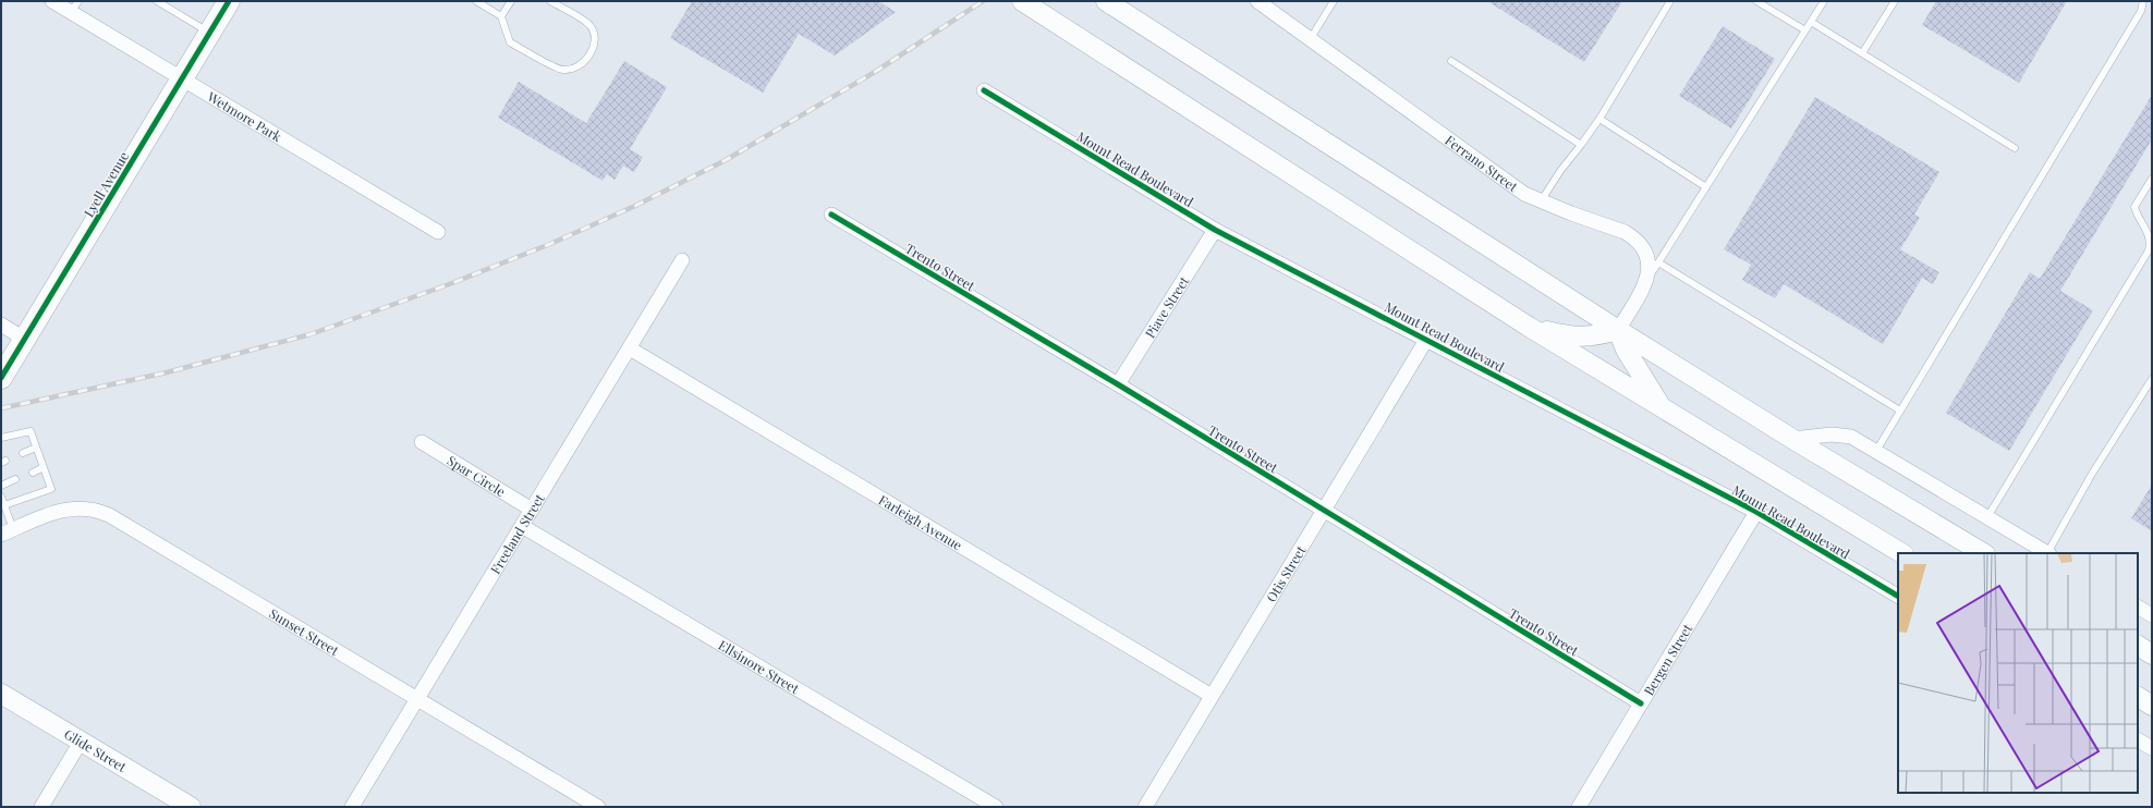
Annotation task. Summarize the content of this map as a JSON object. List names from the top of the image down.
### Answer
{
  "streets": {
    "main road": ["Lyell Avenue", "Glide Street"],
    "street": [
      "Wetmore Park",
      "Ferrano Street",
      "Mount Read Boulevard",
      "Trento Street",
      "Piave Street",
      "Spar Circle",
      "Farleigh Avenue",
      "Freeland Street",
      "Otis Street",
      "Sunset Street",
      "Bergen Street",
      "Ellsinore Street"
    ]
  },
  "crossings": [
    ["Wetmore Park", "Lyell Avenue"],
    ["Mount Read Boulevard", "Piave Street"],
    ["Mount Read Boulevard", "Otis Street"],
    ["Mount Read Boulevard", "Bergen Street"],
    ["Trento Street", "Piave Street"],
    ["Trento Street", "Otis Street"],
    ["Trento Street", "Bergen Street"],
    ["Spar Circle", "Freeland Street"],
    ["Farleigh Avenue", "Freeland Street"],
    ["Farleigh Avenue", "Otis Street"],
    ["Freeland Street", "Sunset Street"],
    ["Freeland Street", "Ellsinore Street"]
  ]
}
